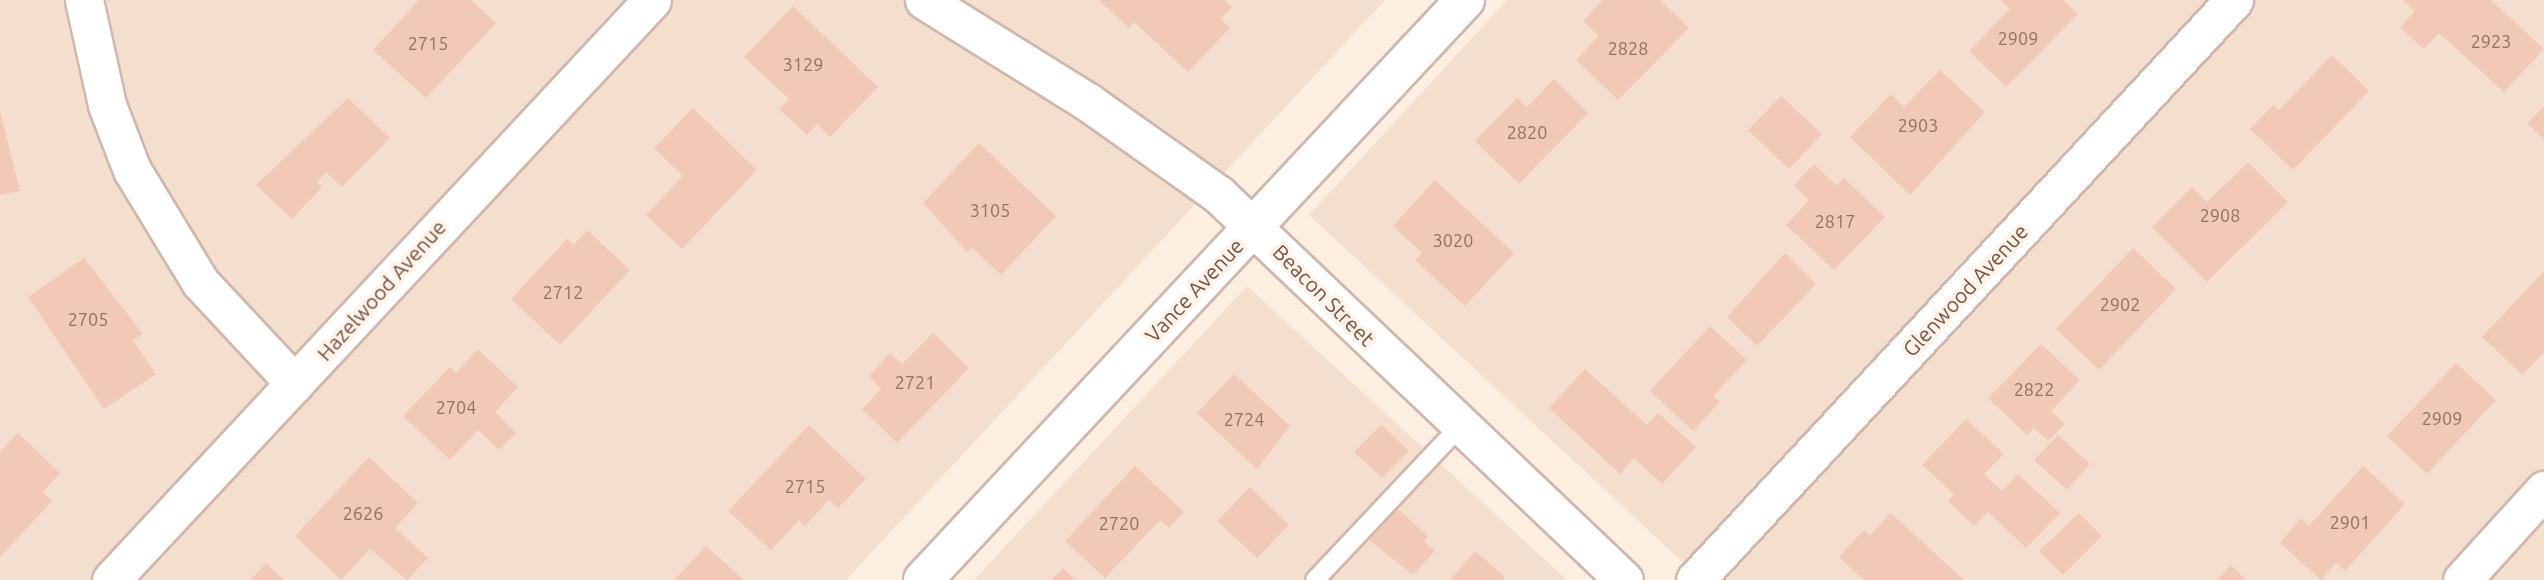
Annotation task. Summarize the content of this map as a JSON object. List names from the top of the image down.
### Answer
{
  "streets": {
    "street": [
      "Hazelwood Avenue",
      "Vance Avenue",
      "Glenwood Avenue",
      "Beacon Street"
    ]
  },
  "crossings": [
    ["Vance Avenue", "Beacon Street"]
  ],
  "house_numbers": [
    "2909",
    "2923",
    "2715",
    "2828",
    "3129",
    "2903",
    "2820",
    "3105",
    "2908",
    "2817",
    "3020",
    "2712",
    "2902",
    "2705",
    "2721",
    "2822",
    "2704",
    "2909",
    "2724",
    "2715",
    "2626",
    "2901",
    "2720"
  ]
}
